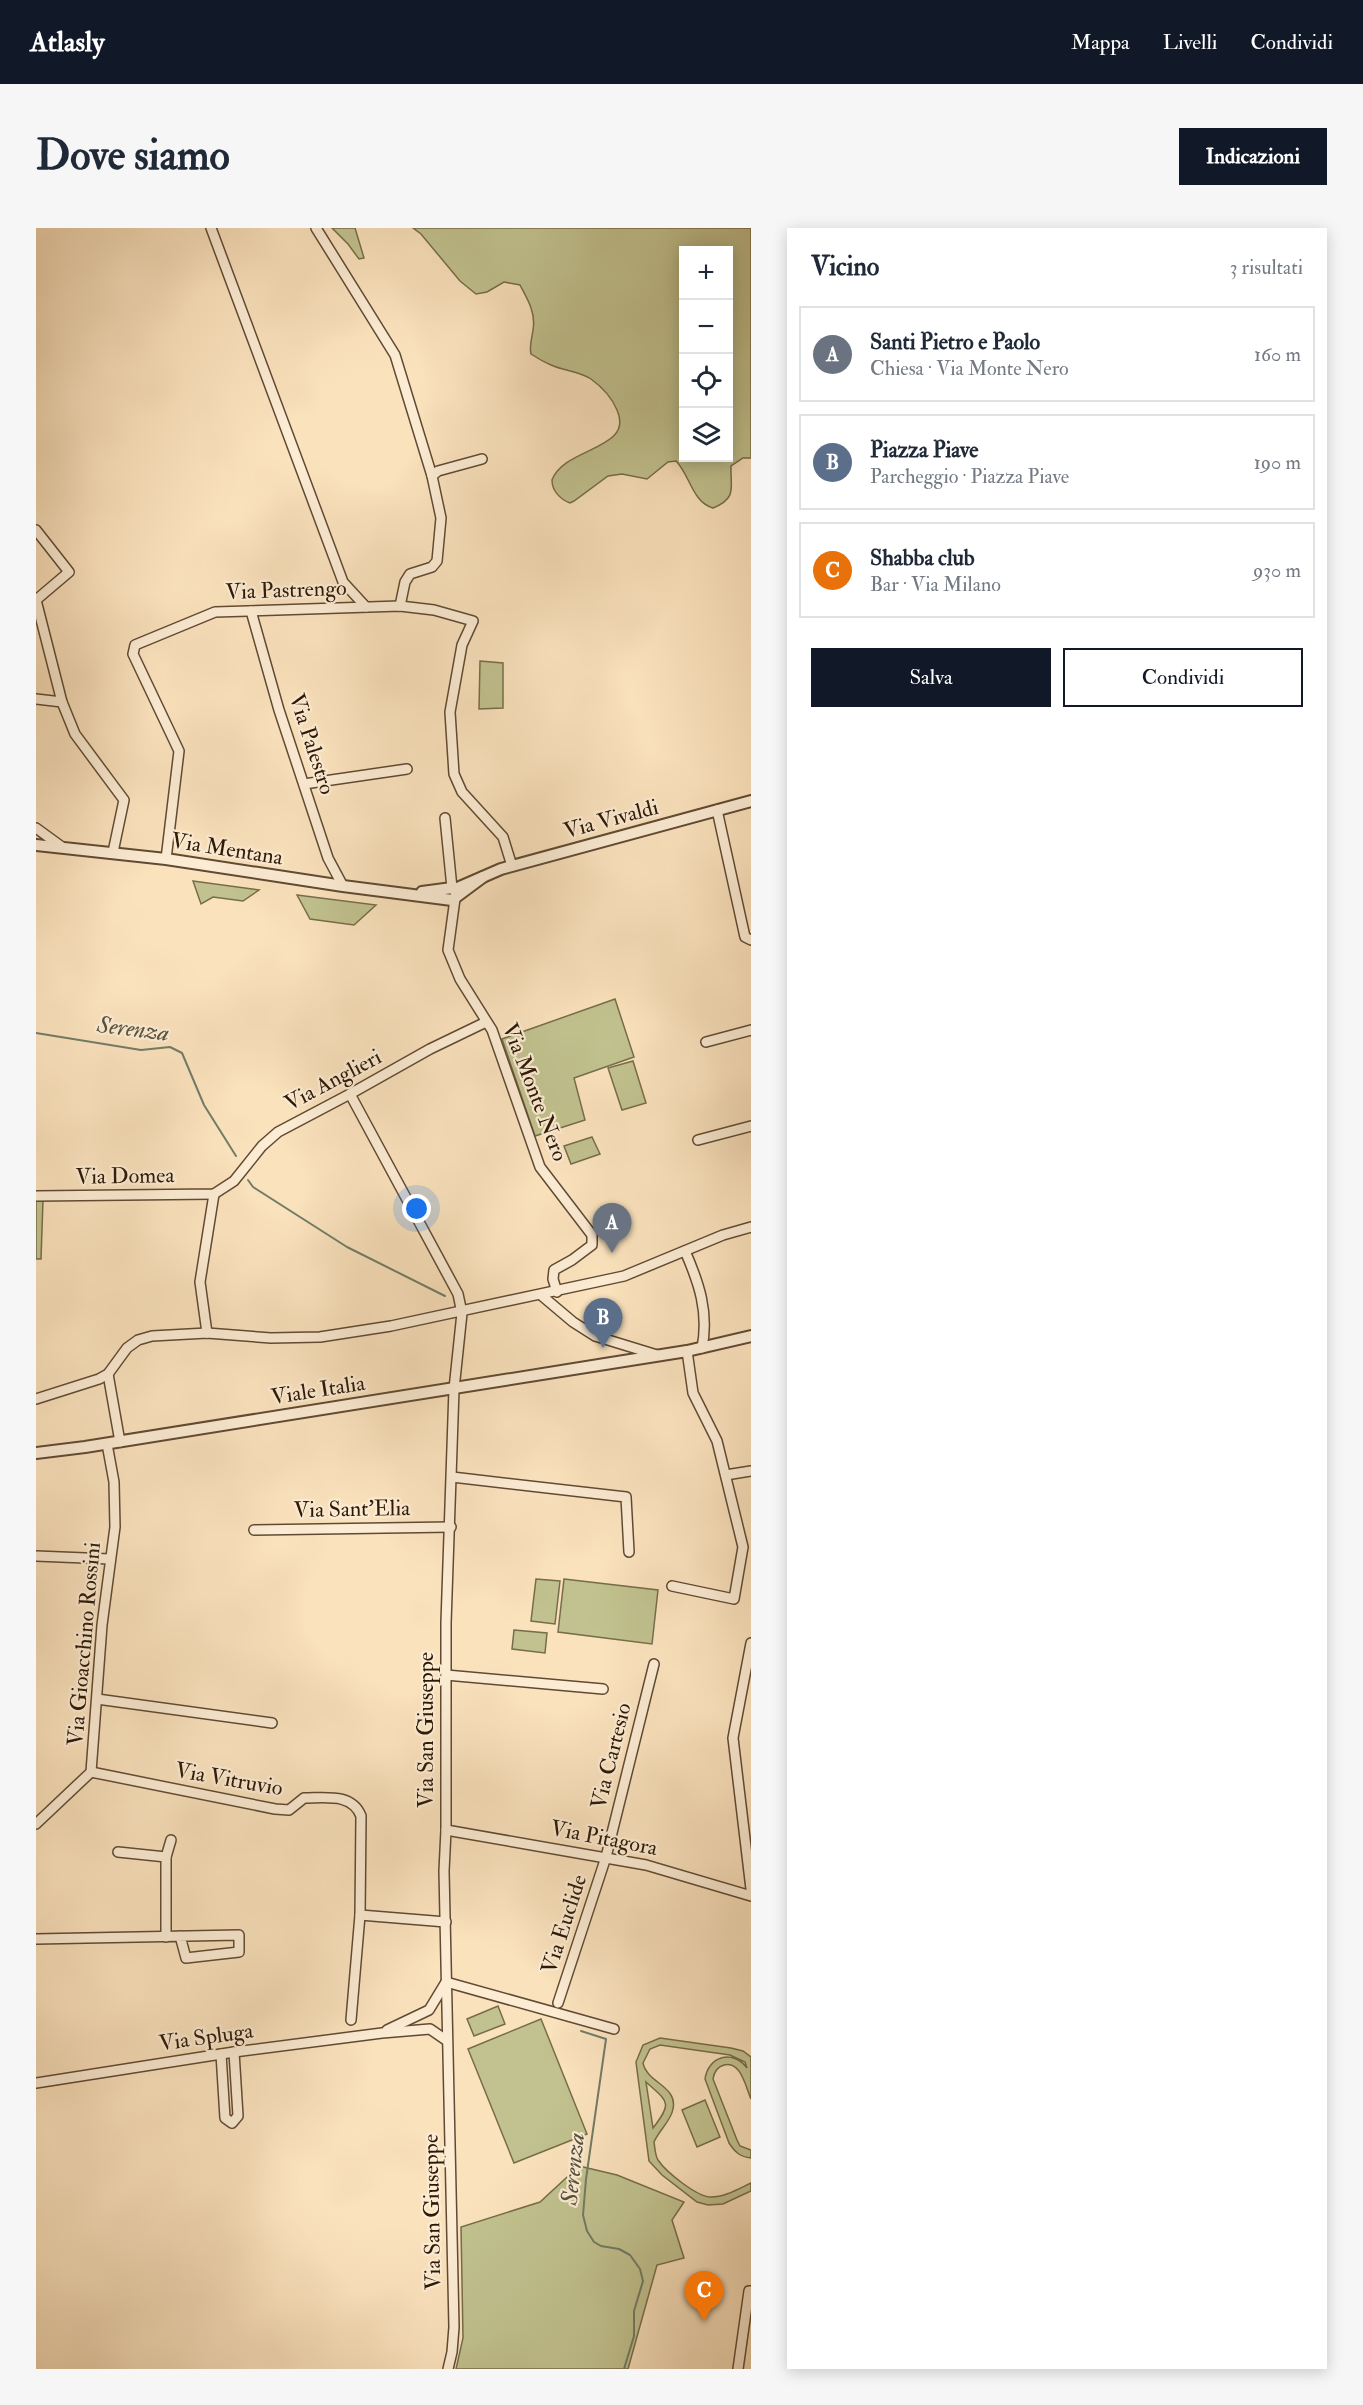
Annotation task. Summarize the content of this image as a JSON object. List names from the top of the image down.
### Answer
{
  "streets": {
    "street": [
      "Via Pastrengo",
      "Via Palestro",
      "Via Vivaldi",
      "Via Mentana",
      "Via Anglieri",
      "Via Monte Nero",
      "Via Domea",
      "Viale Italia",
      "Via Sant'Elia",
      "Via Gioacchino Rossini",
      "Via San Giuseppe",
      "Via Cartesio",
      "Via Vitruvio",
      "Via Pitagora",
      "Via Euclide",
      "Via Spluga"
    ]
  },
  "crossings": [
    ["Via Pastrengo", "Via Palestro"],
    ["Via Pastrengo", "Via Mentana"],
    ["Via Palestro", "Via Mentana"],
    ["Via Vivaldi", "Via Mentana"],
    ["Via Vivaldi", "Via Monte Nero"],
    ["Via Mentana", "Via Monte Nero"],
    ["Via Anglieri", "Via Monte Nero"],
    ["Via Anglieri", "Via Domea"],
    ["Viale Italia", "Via Gioacchino Rossini"],
    ["Viale Italia", "Via San Giuseppe"],
    ["Via Sant'Elia", "Via San Giuseppe"],
    ["Via Gioacchino Rossini", "Via Vitruvio"],
    ["Via San Giuseppe", "Via Pitagora"],
    ["Via San Giuseppe", "Via Spluga"],
    ["Via Cartesio", "Via Pitagora"],
    ["Via Cartesio", "Via Euclide"],
    ["Via Pitagora", "Via Euclide"]
  ],
  "water": ["Serenza"],
  "page": {
    "header": "Atlasly",
    "nav": ["Mappa", "Livelli", "Condividi"],
    "buttons": [
      "Indicazioni",
      ["Salva", "Condividi"]
    ],
    "title": "Dove siamo",
    "heading": ["Vicino", "3 risultati"],
    "map_buttons": ["+", "−"],
    "list": [
      {
        "mark": "A",
        "name": "Santi Pietro e Paolo",
        "note": "Chiesa · Via Monte Nero",
        "value": "160 m"
      },
      {
        "mark": "B",
        "name": "Piazza Piave",
        "note": "Parcheggio · Piazza Piave",
        "value": "190 m"
      },
      {
        "mark": "C",
        "name": "Shabba club",
        "note": "Bar · Via Milano",
        "value": "930 m"
      }
    ],
    "pins": ["A", "B", "C"]
  }
}
